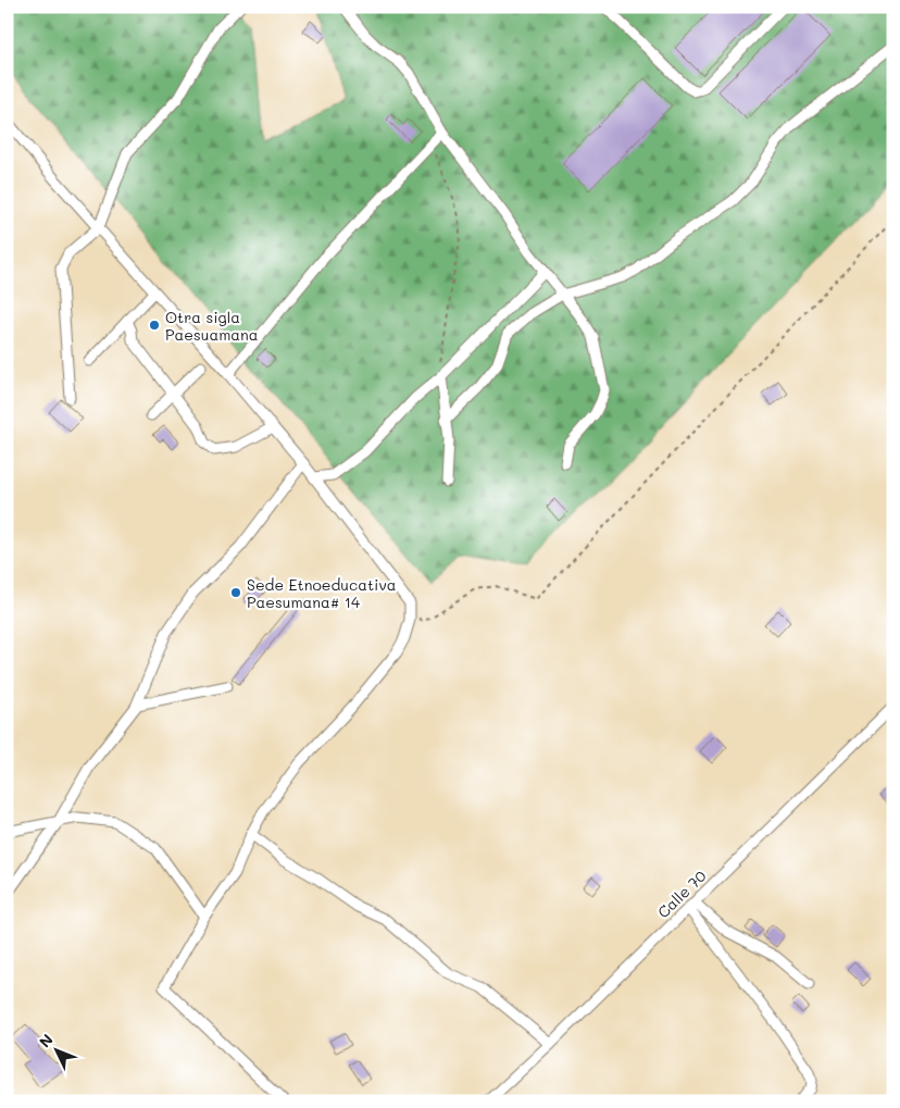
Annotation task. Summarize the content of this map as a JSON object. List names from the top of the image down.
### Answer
{
  "streets": {
    "street": ["Calle 70"]
  },
  "places": ["Otra sigla Paesuamana", "Sede Etnoeducativa Paesumana# 14"],
  "north": "top left"
}
